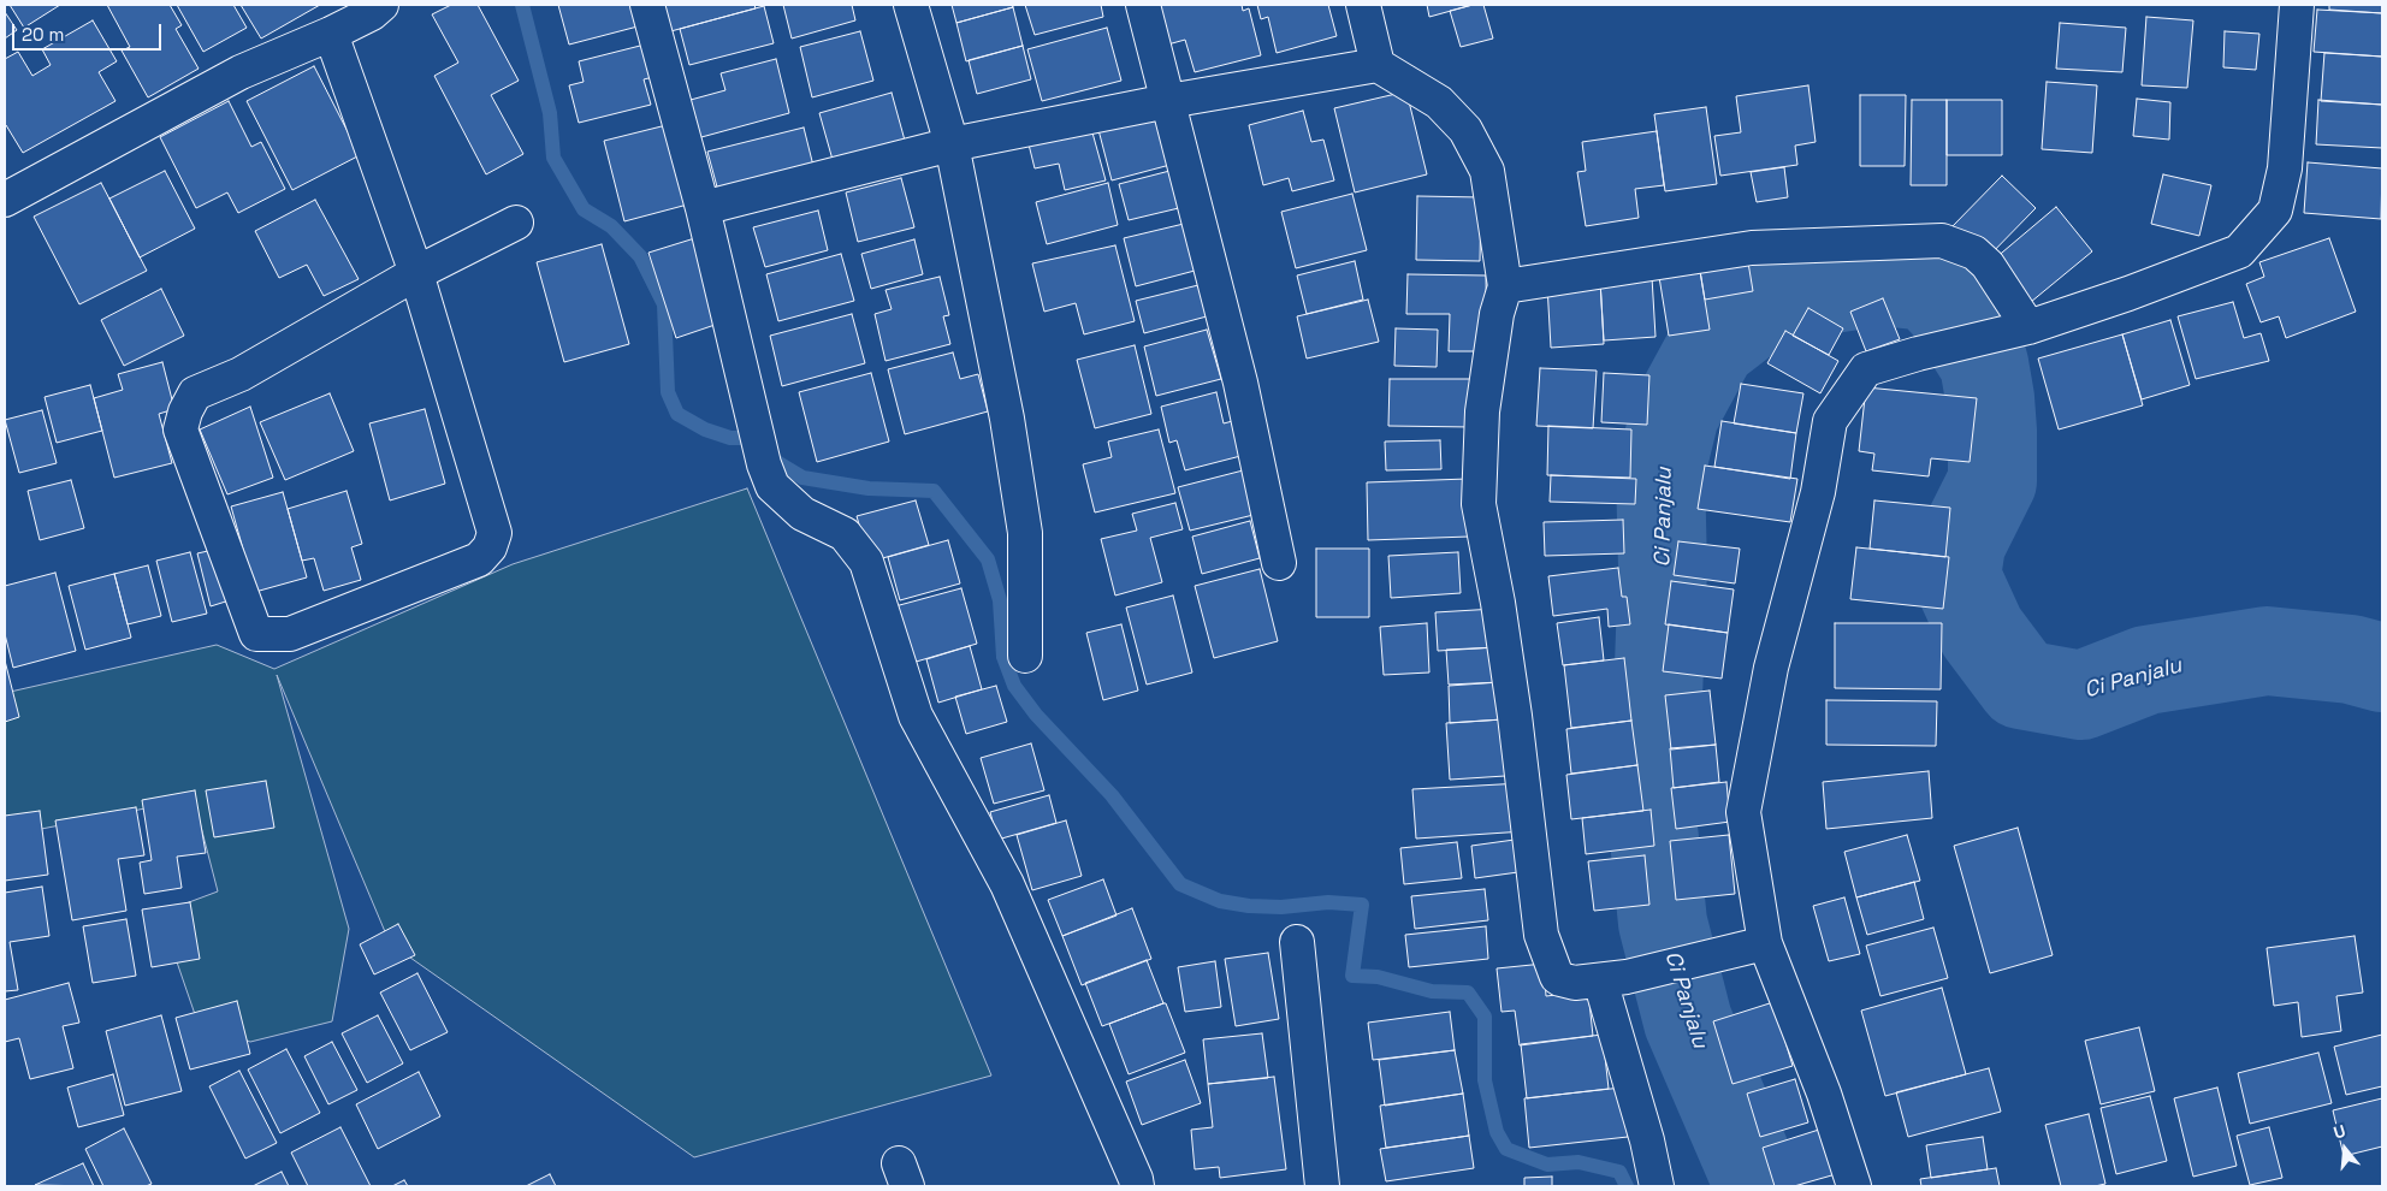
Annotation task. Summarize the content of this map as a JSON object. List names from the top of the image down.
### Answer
{
  "water": ["Ci Panjalu"],
  "scale_bar": "20 m",
  "north": "top"
}
